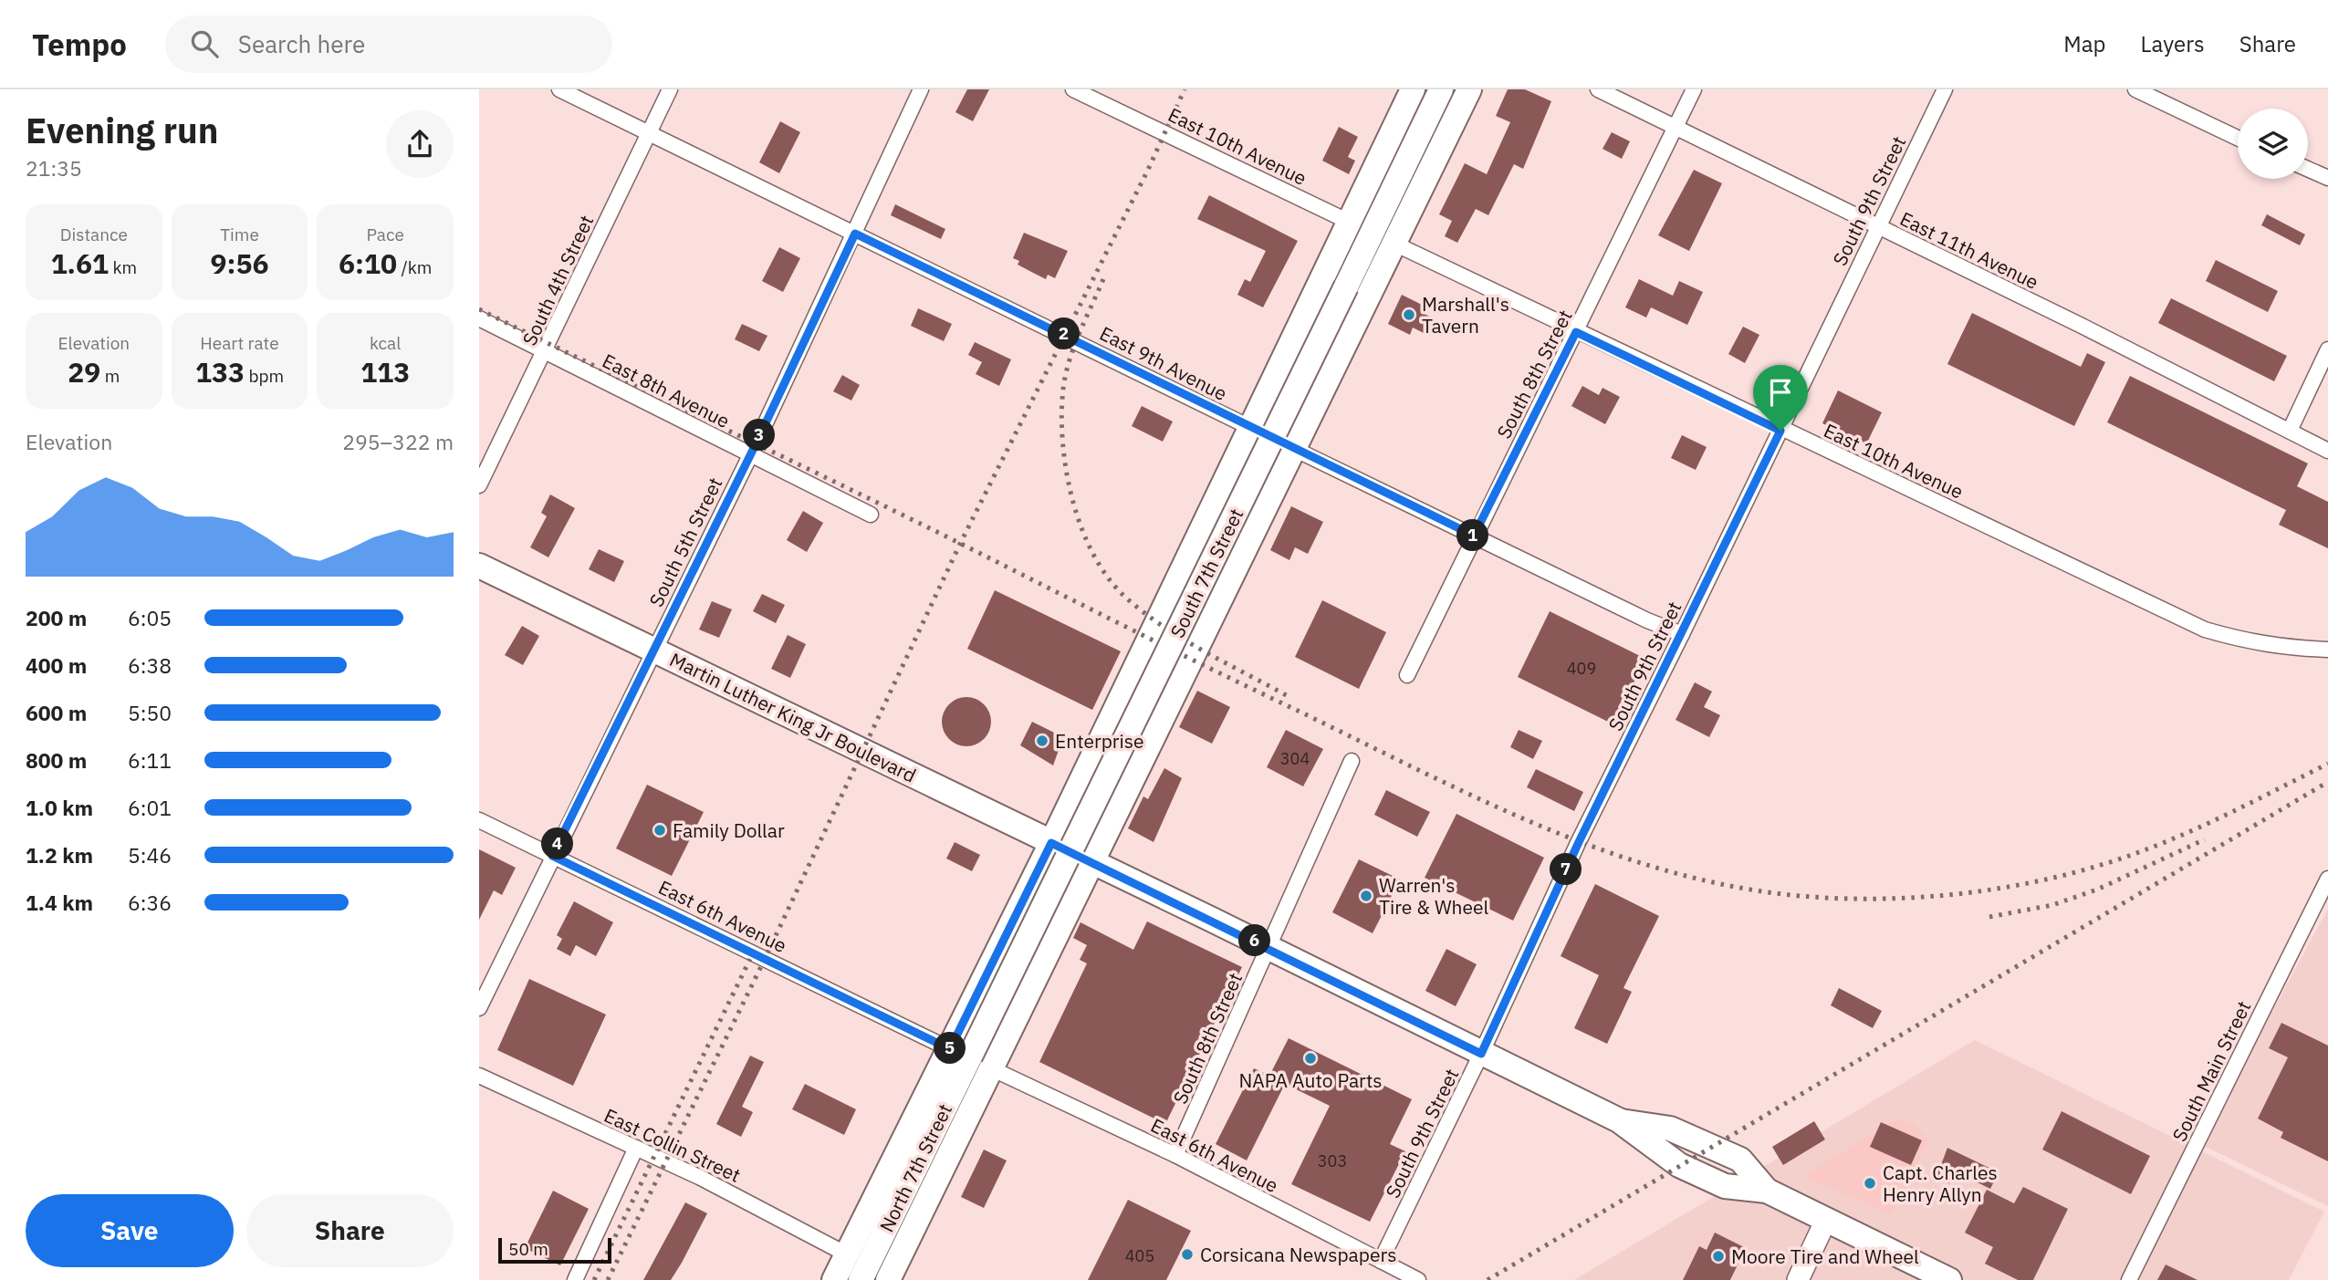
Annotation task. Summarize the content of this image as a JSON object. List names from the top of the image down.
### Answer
{
  "streets": {
    "main road": ["South 7th Street", "Martin Luther King Jr Boulevard", "North 7th Street"],
    "street": [
      "East 10th Avenue",
      "South 9th Street",
      "East 11th Avenue",
      "South 4th Street",
      "East 9th Avenue",
      "South 8th Street",
      "East 8th Avenue",
      "South 5th Street",
      "East 6th Avenue",
      "South Main Street",
      "East Collin Street"
    ]
  },
  "crossings": [
    ["East 10th Avenue", "South 9th Street"],
    ["East 10th Avenue", "South 8th Street"],
    ["South 9th Street", "East 11th Avenue"],
    ["South 9th Street", "East 9th Avenue"],
    ["South 9th Street", "Martin Luther King Jr Boulevard"],
    ["South 9th Street", "East 6th Avenue"],
    ["East 11th Avenue", "South 8th Street"],
    ["South 4th Street", "East 9th Avenue"],
    ["South 4th Street", "East 8th Avenue"],
    ["East 9th Avenue", "South 8th Street"],
    ["East 9th Avenue", "South 5th Street"],
    ["South 8th Street", "Martin Luther King Jr Boulevard"],
    ["South 8th Street", "East 6th Avenue"],
    ["East 8th Avenue", "South 5th Street"],
    ["South 5th Street", "Martin Luther King Jr Boulevard"],
    ["South 5th Street", "East 6th Avenue"],
    ["South 7th Street", "East 6th Avenue"],
    ["South 7th Street", "North 7th Street"],
    ["East 6th Avenue", "North 7th Street"]
  ],
  "places": [
    "Marshall's Tavern",
    "Enterprise",
    "Family Dollar",
    "Warren's Tire & Wheel",
    "NAPA Auto Parts",
    "Capt. Charles Henry Allyn",
    "Corsicana Newspapers",
    "Moore Tire and Wheel"
  ],
  "house_numbers": [
    "409",
    "304",
    "303",
    "405"
  ],
  "scale_bar": "50 m",
  "page": {
    "header": "Tempo",
    "search": "Search here",
    "nav": ["Map", "Layers", "Share"],
    "heading": ["Evening run", "21:35"],
    "stats": [
      ["Distance", "1.61 km"],
      ["Time", "9:56"],
      ["Pace", "6:10 /km"],
      ["Elevation", "29 m"],
      ["Heart rate", "133 bpm"],
      ["kcal", "113"]
    ],
    "pins": [
      "2",
      "3",
      "1",
      "4",
      "7",
      "6",
      "5"
    ],
    "chart": ["Elevation", "295–322 m"],
    "list": [
      {
        "name": "200 m",
        "note": "6:05"
      },
      {
        "name": "400 m",
        "note": "6:38"
      },
      {
        "name": "600 m",
        "note": "5:50"
      },
      {
        "name": "800 m",
        "note": "6:11"
      },
      {
        "name": "1.0 km",
        "note": "6:01"
      },
      {
        "name": "1.2 km",
        "note": "5:46"
      },
      {
        "name": "1.4 km",
        "note": "6:36"
      }
    ],
    "buttons": ["Save", "Share"],
    "scale": "50 m"
  }
}
